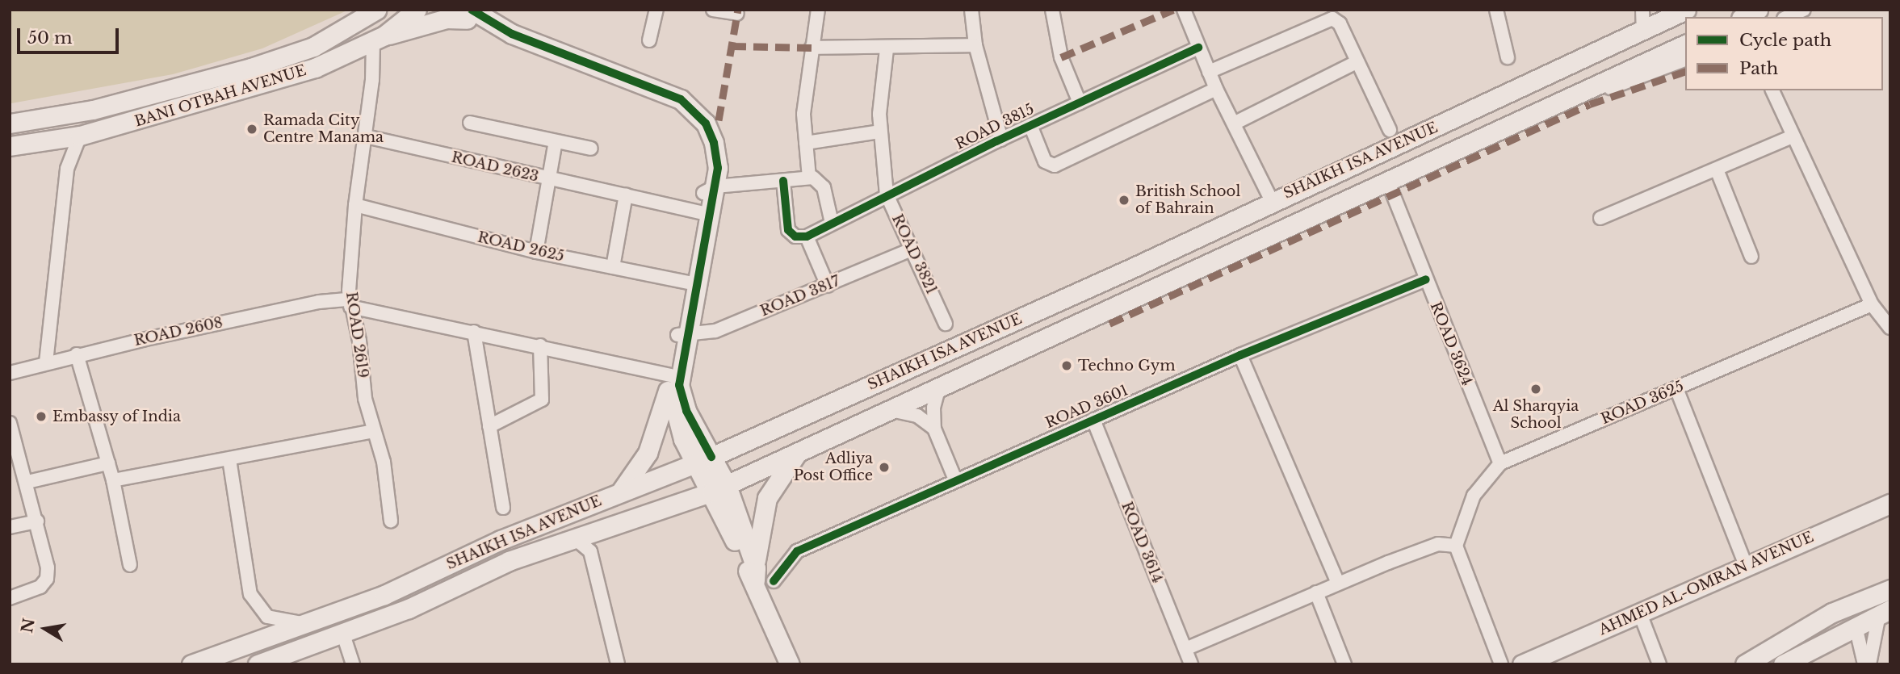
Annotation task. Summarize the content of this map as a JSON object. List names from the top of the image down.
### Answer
{
  "streets": {
    "main road": ["BANI OTBAH AVENUE", "SHAIKH ISA AVENUE", "AHMED AL-OMRAN AVENUE"],
    "street": [
      "ROAD 3815",
      "ROAD 2623",
      "ROAD 2625",
      "ROAD 3821",
      "ROAD 3817",
      "ROAD 2608",
      "ROAD 2619",
      "ROAD 3624",
      "ROAD 3625",
      "ROAD 3601",
      "ROAD 3614"
    ]
  },
  "crossings": [
    ["BANI OTBAH AVENUE", "ROAD 2619"],
    ["ROAD 3815", "ROAD 3821"],
    ["ROAD 2623", "ROAD 2619"],
    ["ROAD 2625", "ROAD 2619"],
    ["ROAD 3821", "ROAD 3817"],
    ["ROAD 2608", "ROAD 2619"],
    ["ROAD 3624", "ROAD 3625"],
    ["ROAD 3624", "ROAD 3601"],
    ["ROAD 3601", "ROAD 3614"]
  ],
  "places": [
    "Ramada City Centre Manama",
    "British School of Bahrain",
    "Techno Gym",
    "Al Sharqyia School",
    "Embassy of India",
    "Adliya Post Office"
  ],
  "legend": ["Cycle path", "Path"],
  "scale_bar": "50 m",
  "north": "left"
}
